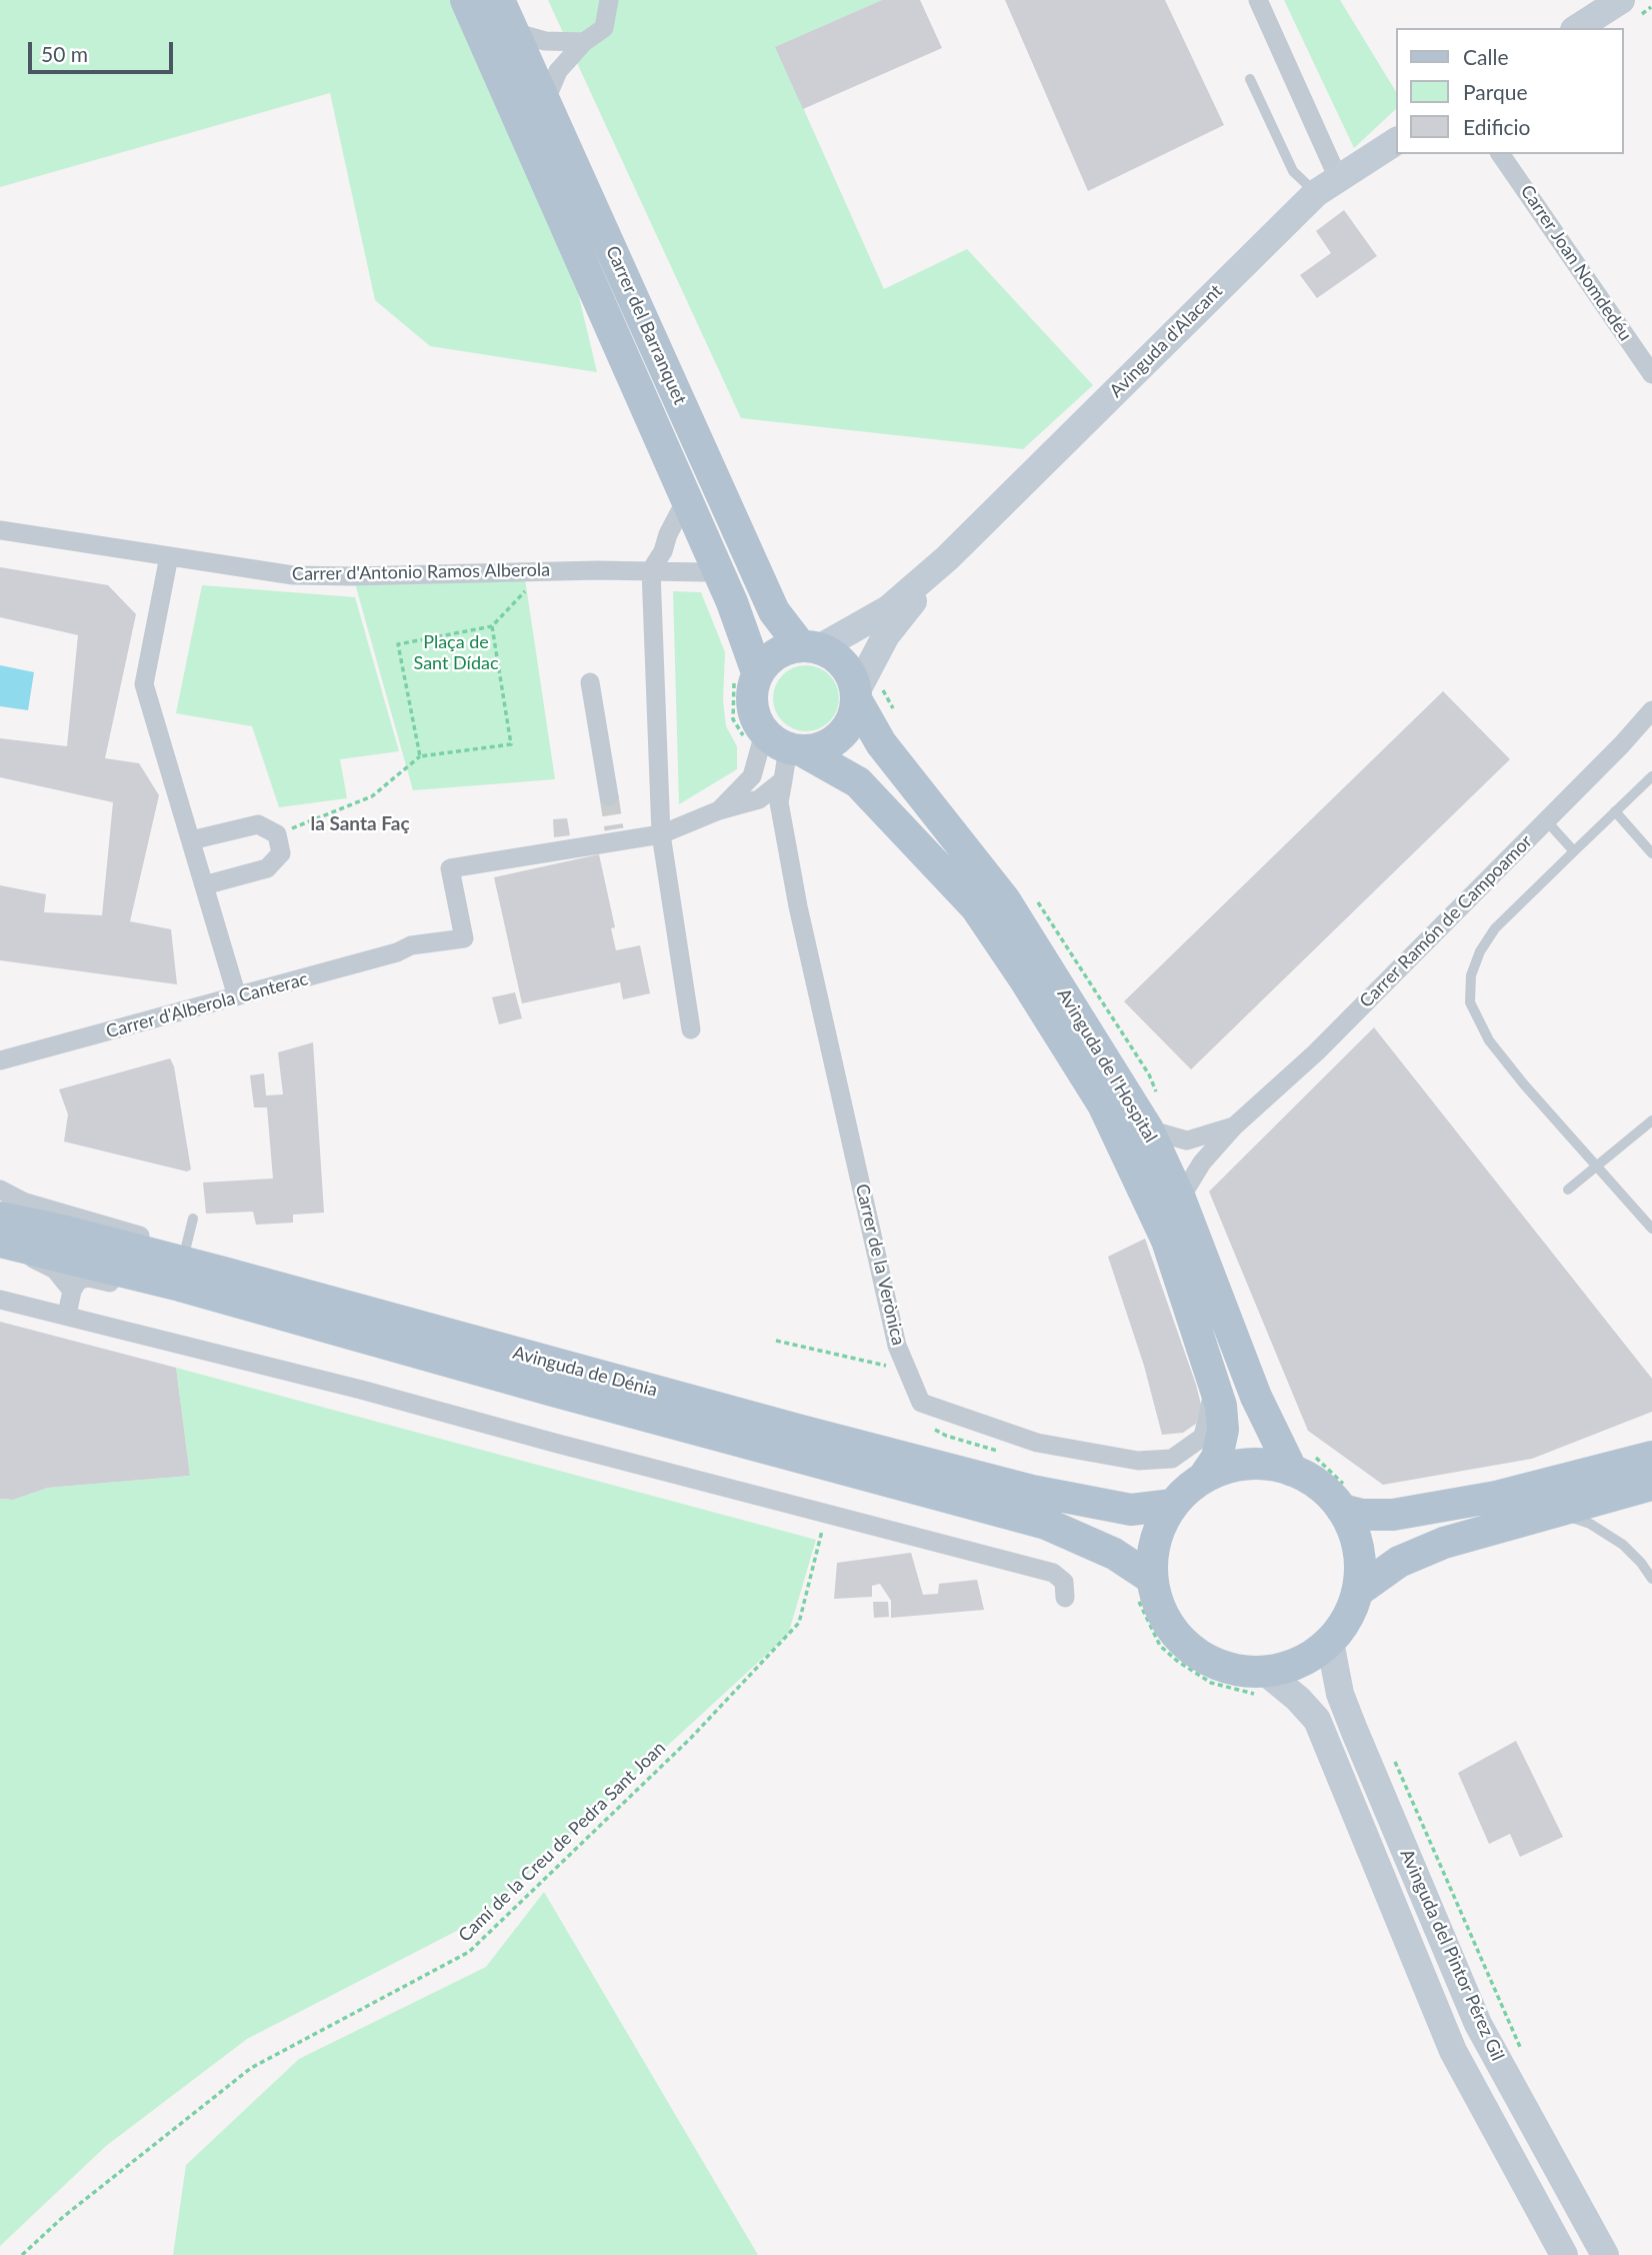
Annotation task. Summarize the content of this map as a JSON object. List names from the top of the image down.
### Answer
{
  "streets": {
    "main road": [
      "Carrer del Barranquet",
      "Avinguda d'Alacant",
      "Avinguda de l'Hospital",
      "Avinguda de Dénia",
      "Avinguda del Pintor Pérez Gil"
    ],
    "street": [
      "Carrer Joan Nomdedéu",
      "Carrer d'Antonio Ramos Alberola",
      "Carrer Ramón de Campoamor",
      "Carrer d'Alberola Canterac",
      "Carrer de la Verònica"
    ],
    "path": ["Camí de la Creu de Pedra Sant Joan"]
  },
  "crossings": [
    ["Carrer del Barranquet", "Avinguda d'Alacant"],
    ["Carrer del Barranquet", "Carrer d'Antonio Ramos Alberola"],
    ["Carrer del Barranquet", "Avinguda de l'Hospital"],
    ["Carrer del Barranquet", "Carrer de la Verònica"],
    ["Avinguda d'Alacant", "Avinguda de l'Hospital"],
    ["Avinguda d'Alacant", "Carrer de la Verònica"],
    ["Carrer Ramón de Campoamor", "Avinguda de l'Hospital"],
    ["Avinguda de l'Hospital", "Carrer de la Verònica"],
    ["Avinguda de l'Hospital", "Avinguda de Dénia"],
    ["Avinguda de l'Hospital", "Avinguda del Pintor Pérez Gil"],
    ["Avinguda de Dénia", "Avinguda del Pintor Pérez Gil"]
  ],
  "districts": ["la Santa Faç"],
  "parks": ["Plaça de Sant Dídac"],
  "legend": ["Calle", "Parque", "Edificio"],
  "scale_bar": "50 m"
}
